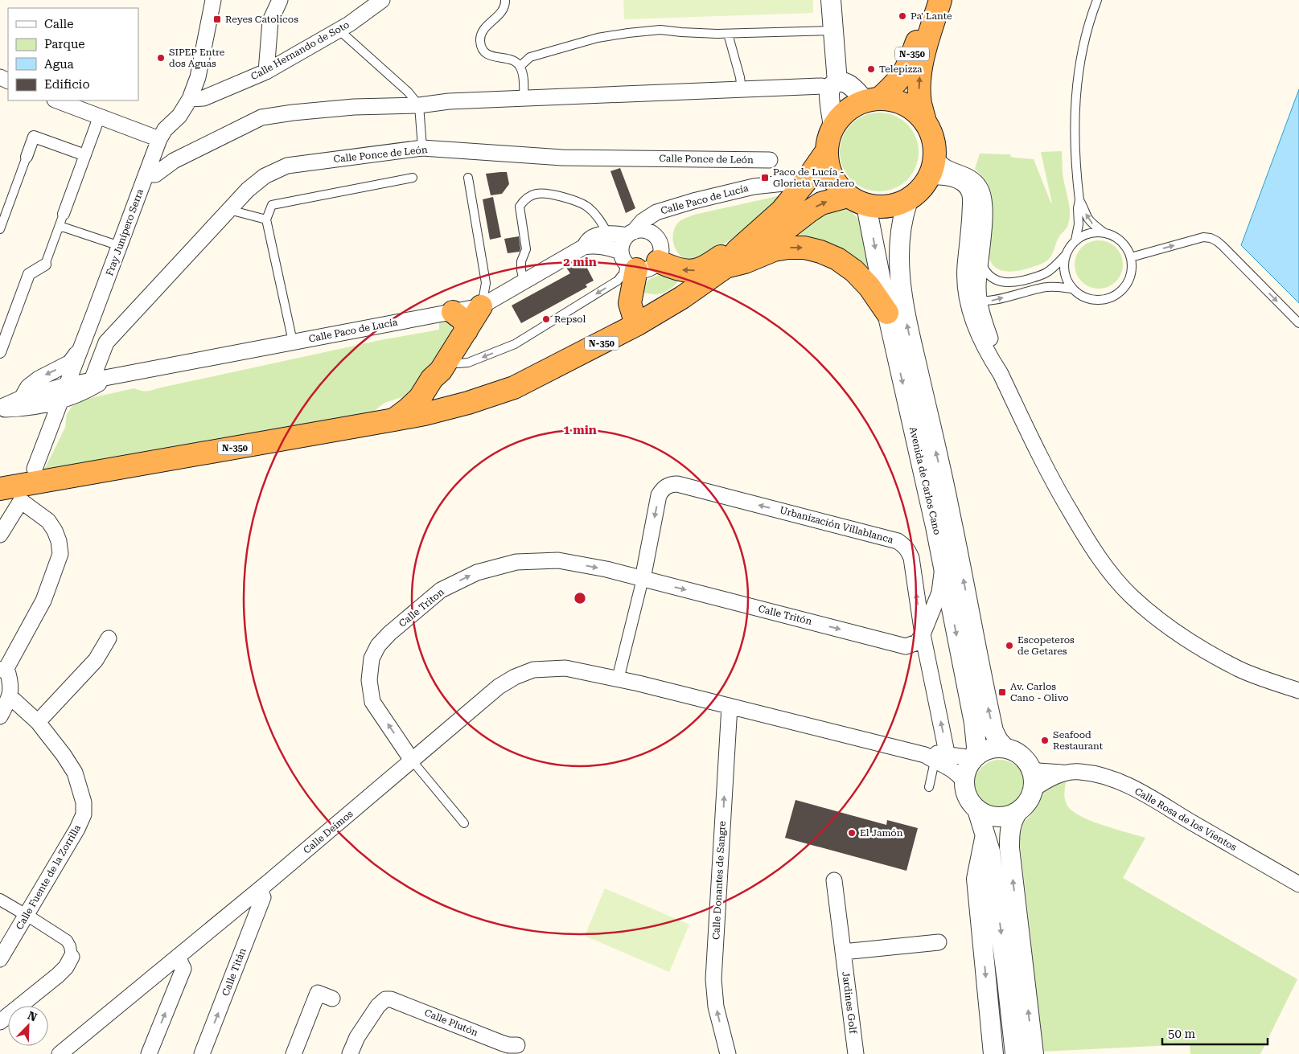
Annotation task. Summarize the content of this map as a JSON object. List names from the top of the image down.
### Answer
{
  "streets": {
    "highway": ["N-350"],
    "street": [
      "Calle Hernando de Soto",
      "Calle Ponce de León",
      "Calle Paco de Lucía",
      "Fray Junípero Serra",
      "Avenida de Carlos Cano",
      "Urbanización Villablanca",
      "Calle Triton",
      "Calle Tritón",
      "Calle Rosa de los Vientos",
      "Calle Deimos",
      "Calle Fuente de la Zorrilla",
      "Calle Donantes de Sangre",
      "Calle Titán",
      "Jardines Golf",
      "Calle Plutón"
    ]
  },
  "crossings": [
    ["Calle Hernando de Soto", "Fray Junípero Serra"],
    ["N-350", "Calle Paco de Lucía"],
    ["N-350", "Avenida de Carlos Cano"],
    ["Calle Ponce de León", "Calle Paco de Lucía"],
    ["Calle Paco de Lucía", "Fray Junípero Serra"],
    ["Avenida de Carlos Cano", "Calle Rosa de los Vientos"],
    ["Avenida de Carlos Cano", "Calle Deimos"],
    ["Urbanización Villablanca", "Calle Triton"],
    ["Urbanización Villablanca", "Calle Tritón"],
    ["Urbanización Villablanca", "Calle Deimos"],
    ["Calle Triton", "Calle Tritón"],
    ["Calle Triton", "Calle Deimos"],
    ["Calle Rosa de los Vientos", "Calle Deimos"],
    ["Calle Deimos", "Calle Donantes de Sangre"],
    ["Calle Deimos", "Calle Titán"]
  ],
  "one_way": ["Calle Tritón", "Calle Donantes de Sangre"],
  "places": {
    "other": [
      "Pa' Lante",
      "SIPEP Entre dos Aguas",
      "Telepizza",
      "Repsol",
      "Escopeteros de Getares",
      "Seafood Restaurant",
      "El Jamón"
    ],
    "transit": ["Reyes Catolicos", "Paco de Lucía - Glorieta Varadero", "Av. Carlos Cano - Olivo"]
  },
  "legend": [
    "Calle",
    "Parque",
    "Agua",
    "Edificio"
  ],
  "scale_bar": "50 m",
  "north": "top right",
  "rings": ["2 min", "1 min"]
}
